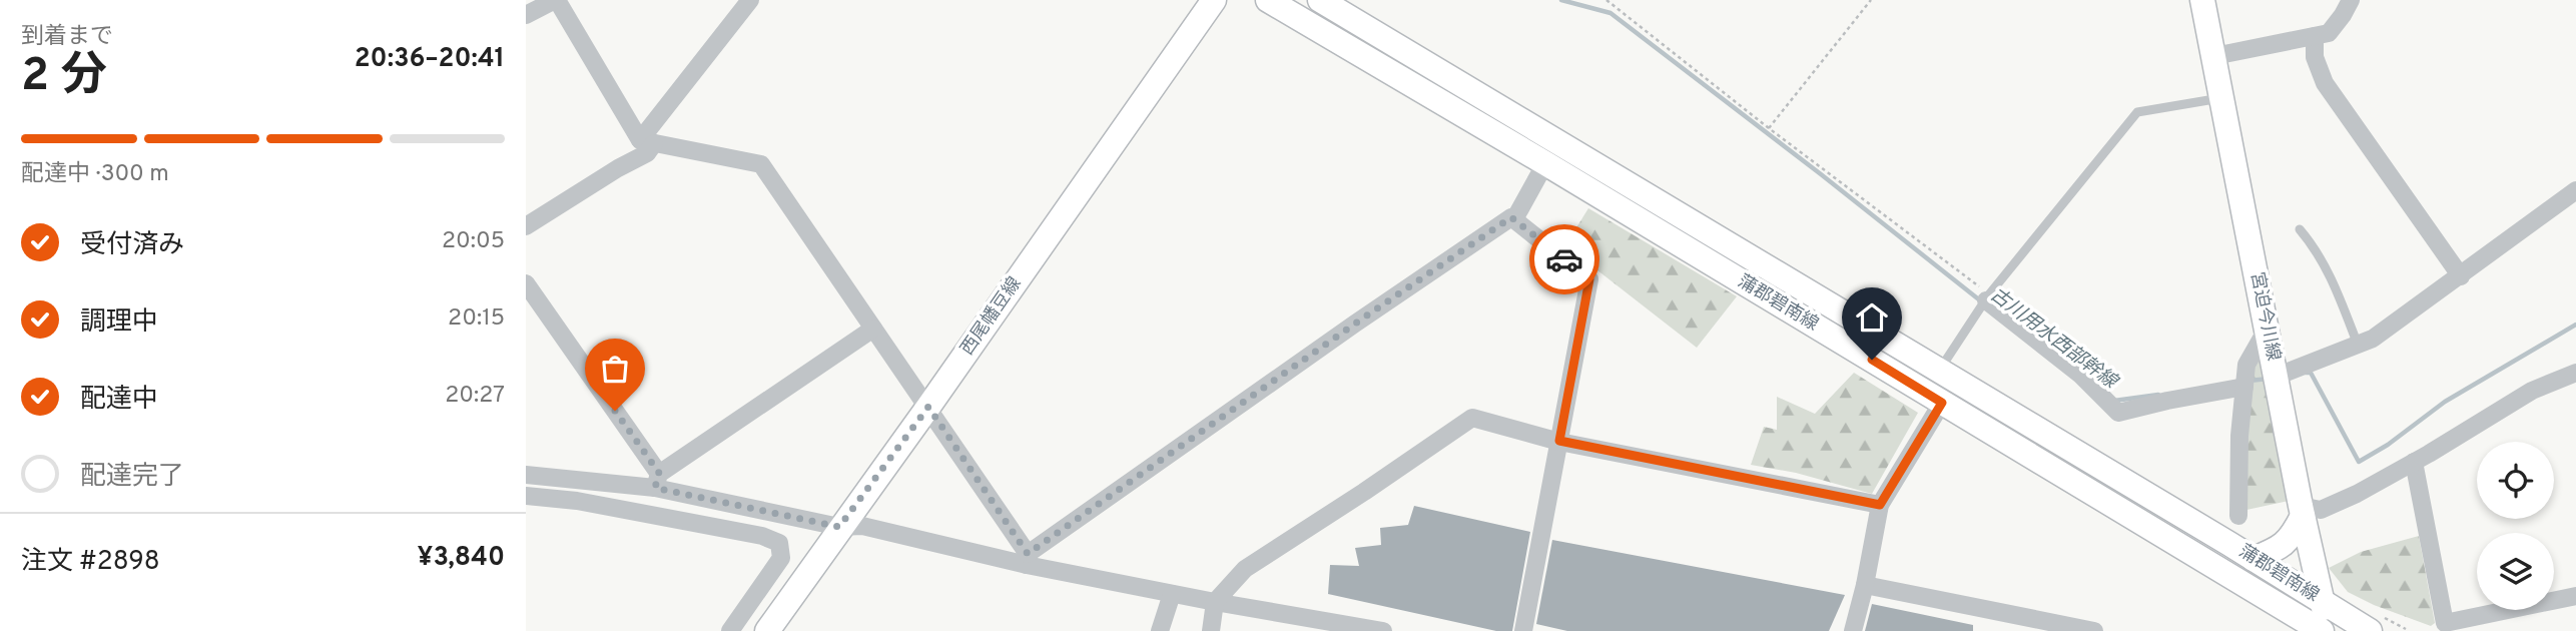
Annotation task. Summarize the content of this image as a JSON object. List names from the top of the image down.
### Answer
{
  "streets": {
    "main road": ["蒲郡碧南線", "西尾幡豆線", "宮迫今川線"]
  },
  "crossings": [
    ["蒲郡碧南線", "宮迫今川線"]
  ],
  "water": ["古川用水西部幹線"],
  "page": {
    "heading": ["2 分", "到着まで", "20:36–20:41"],
    "panel": ["注文 #2898", "¥3,840"],
    "bar": "配達中 · 300 m",
    "list": [
      ["受付済み", "20:05"],
      ["調理中", "20:15"],
      ["配達中", "20:27"],
      "配達完了"
    ]
  }
}
